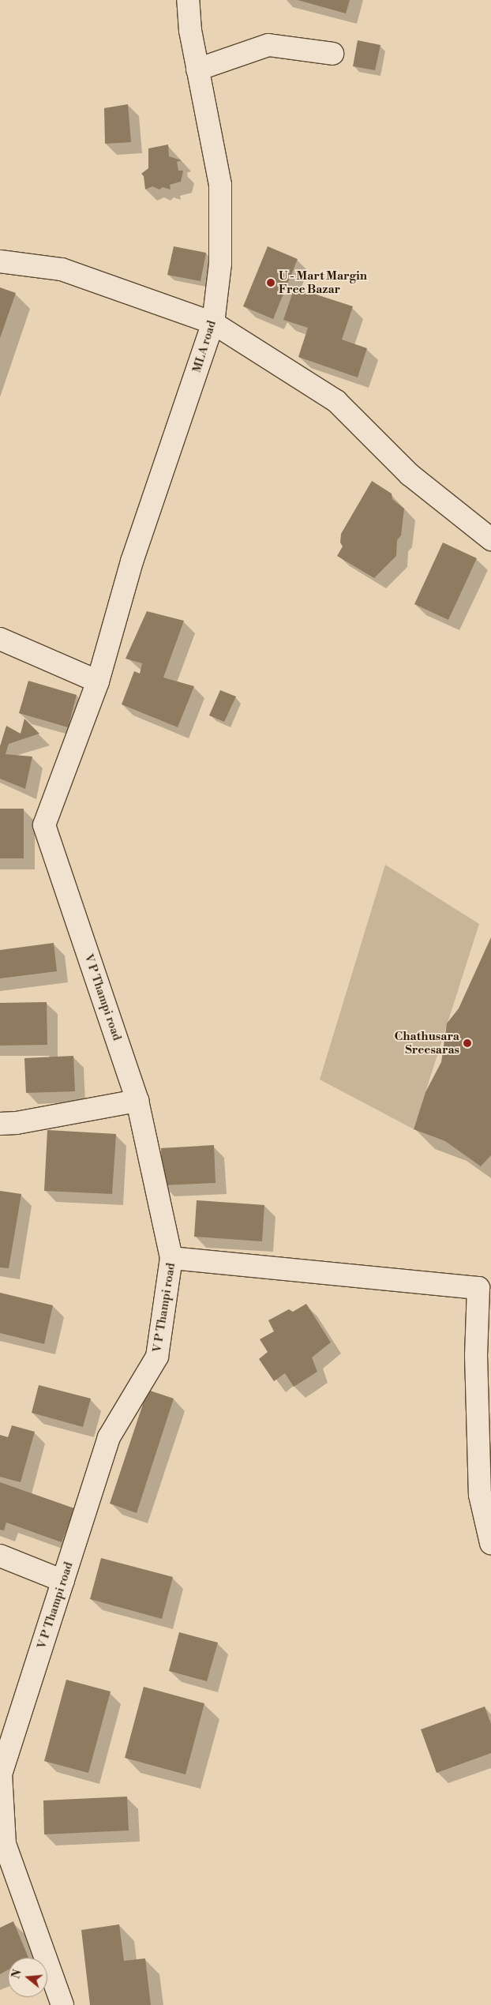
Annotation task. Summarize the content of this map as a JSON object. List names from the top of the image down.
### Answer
{
  "streets": {
    "street": ["MLA road", "V P Thampi road"]
  },
  "crossings": [
    ["MLA road", "V P Thampi road"]
  ],
  "places": ["U - Mart Margin Free Bazar", "Chathusara Sreesaras"],
  "north": "left"
}
